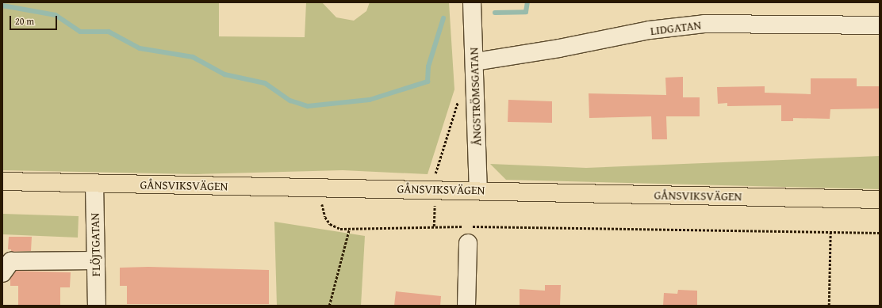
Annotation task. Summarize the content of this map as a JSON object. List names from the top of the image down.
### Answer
{
  "streets": {
    "main road": ["GÅNSVIKSVÄGEN"],
    "street": ["LIDGATAN", "ÅNGSTRÖMSGATAN", "FLÖJTGATAN"]
  },
  "crossings": [
    ["LIDGATAN", "ÅNGSTRÖMSGATAN"],
    ["ÅNGSTRÖMSGATAN", "GÅNSVIKSVÄGEN"],
    ["GÅNSVIKSVÄGEN", "FLÖJTGATAN"]
  ],
  "scale_bar": "20 m"
}
